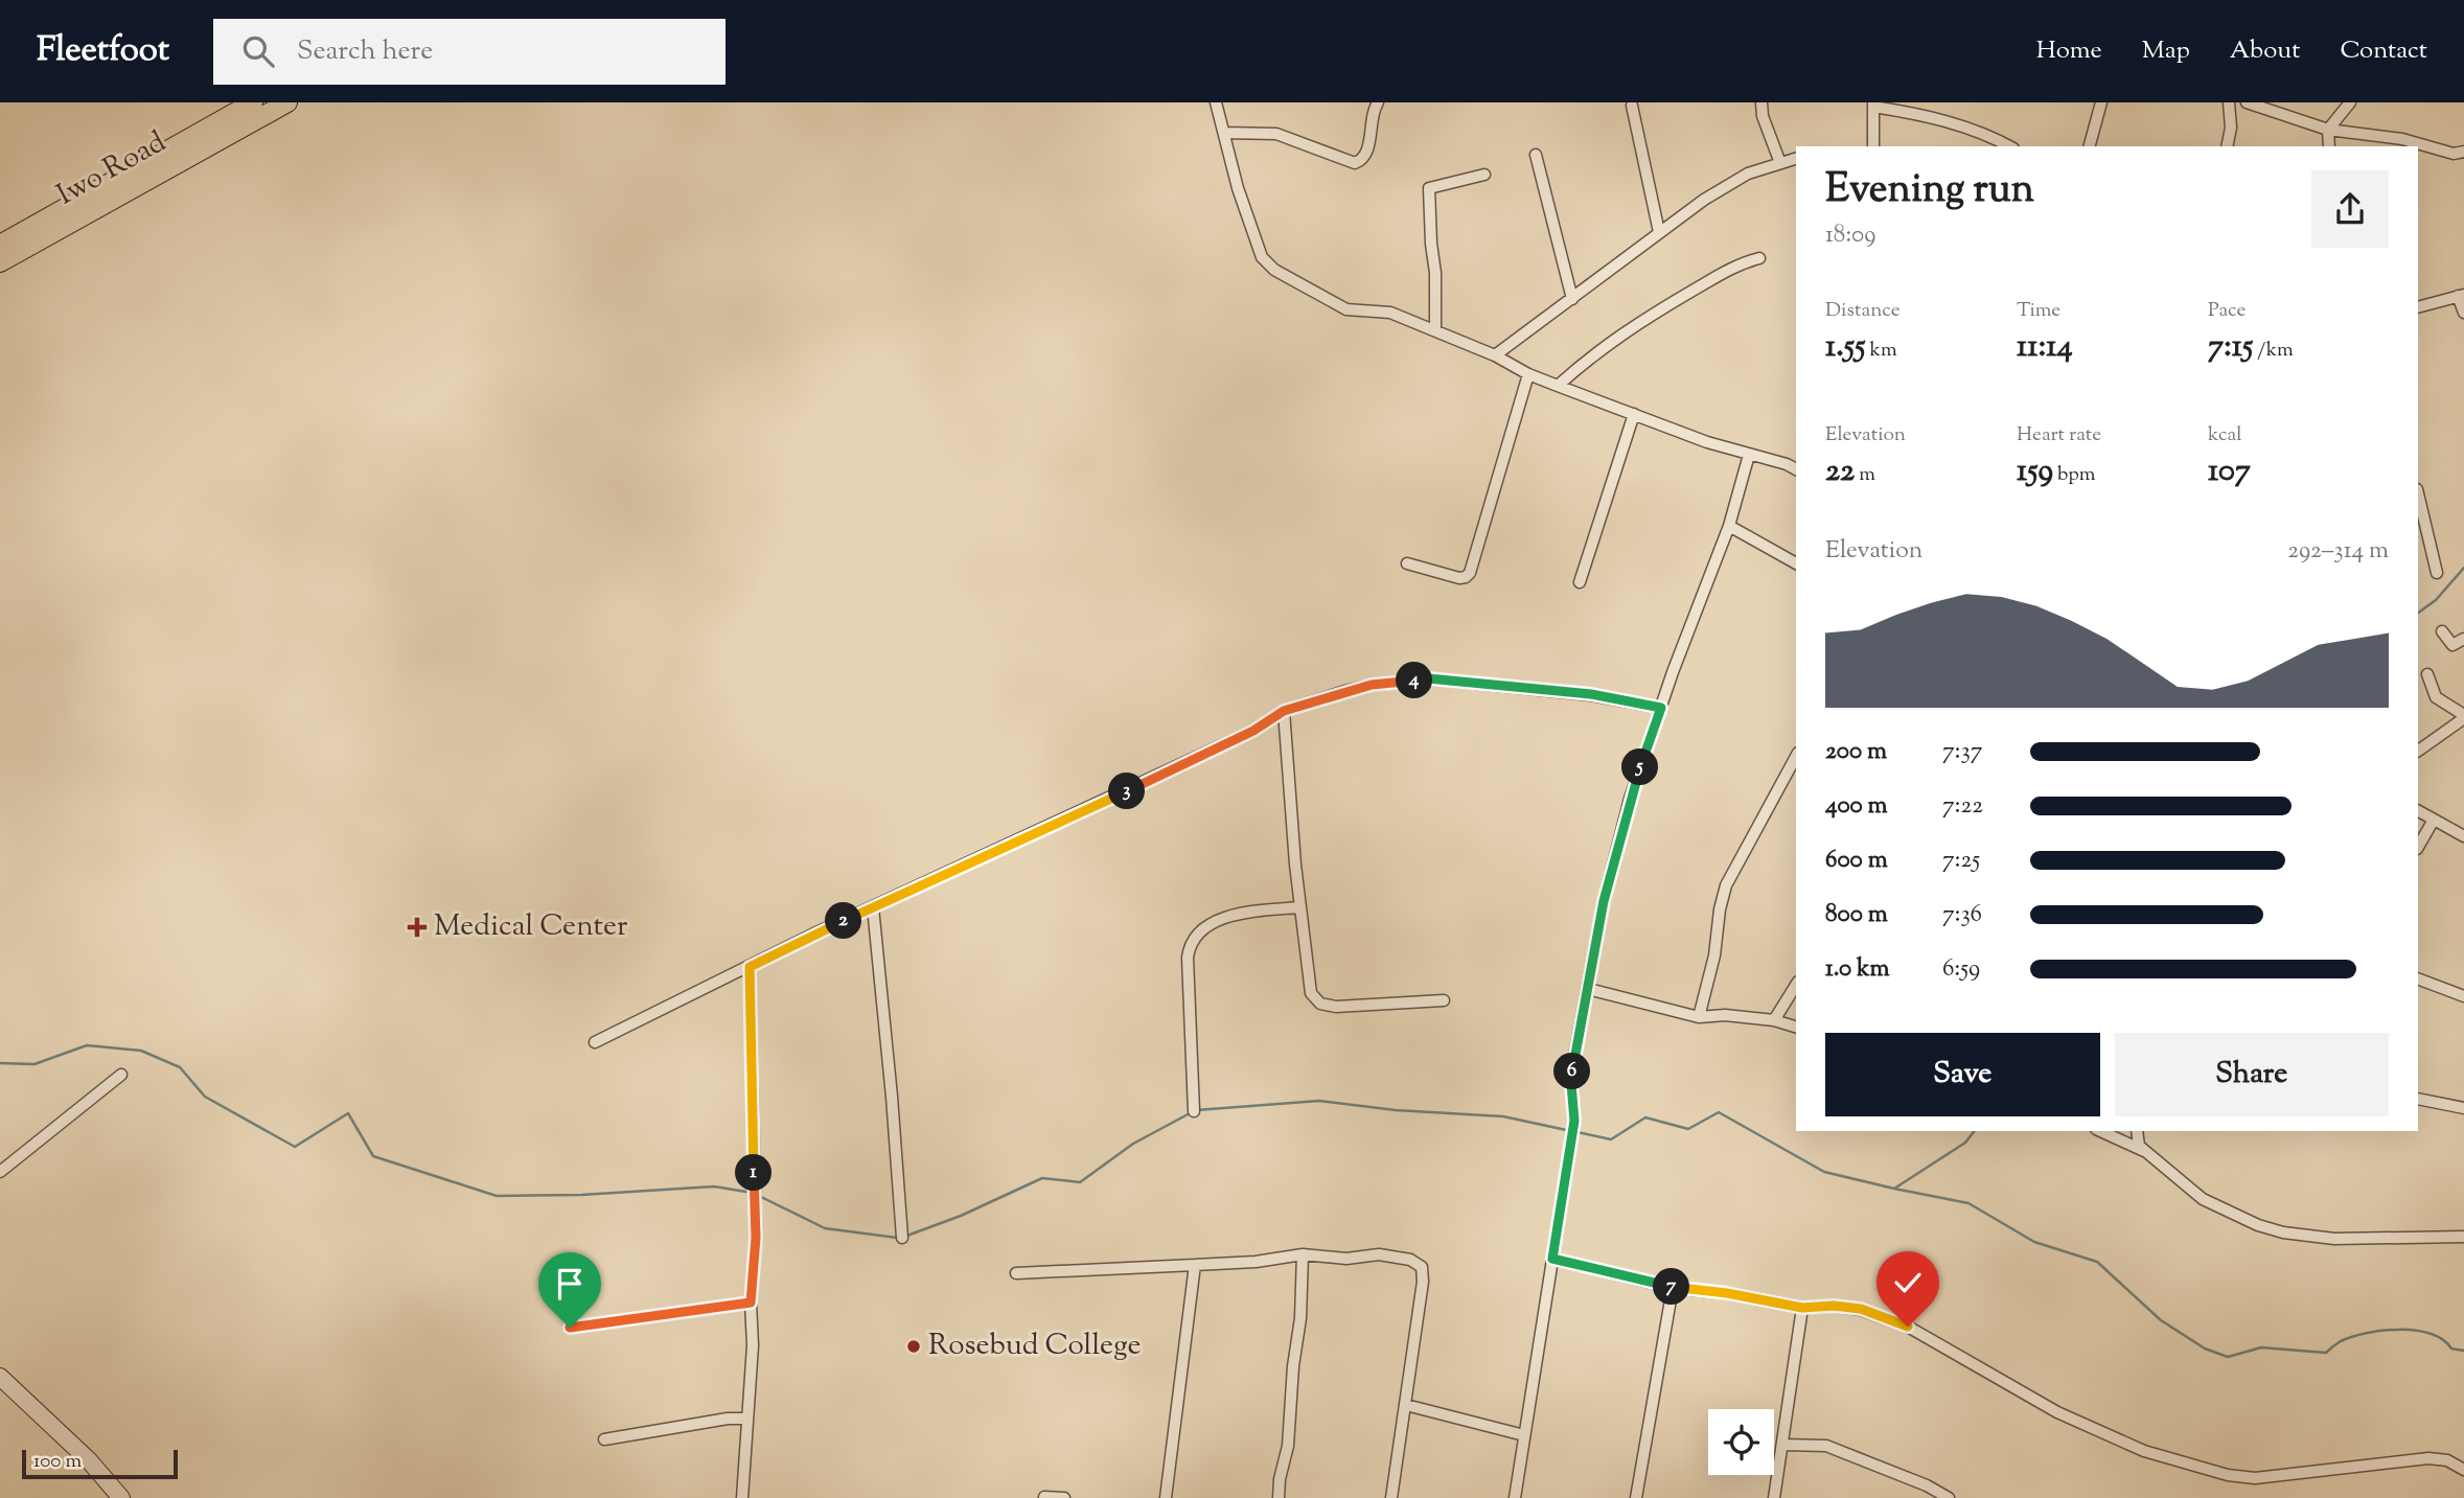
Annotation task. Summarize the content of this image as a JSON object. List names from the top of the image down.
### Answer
{
  "streets": {
    "main road": ["Iwo Road"]
  },
  "places": {
    "health": ["Medical Center"],
    "other": ["Rosebud College"]
  },
  "scale_bar": "100 m",
  "page": {
    "header": "Fleetfoot",
    "search": "Search here",
    "nav": [
      "Home",
      "Map",
      "About",
      "Contact"
    ],
    "heading": ["Evening run", "18:09"],
    "stats": [
      ["Distance", "1.55 km"],
      ["Time", "11:14"],
      ["Pace", "7:15 /km"],
      ["Elevation", "22 m"],
      ["Heart rate", "159 bpm"],
      ["kcal", "107"]
    ],
    "chart": ["Elevation", "292–314 m"],
    "pins": [
      "4",
      "5",
      "3",
      "2",
      "6",
      "1",
      "7"
    ],
    "list": [
      {
        "name": "200 m",
        "note": "7:37"
      },
      {
        "name": "400 m",
        "note": "7:22"
      },
      {
        "name": "600 m",
        "note": "7:25"
      },
      {
        "name": "800 m",
        "note": "7:36"
      },
      {
        "name": "1.0 km",
        "note": "6:59"
      }
    ],
    "buttons": ["Save", "Share"],
    "scale": "100 m"
  }
}
